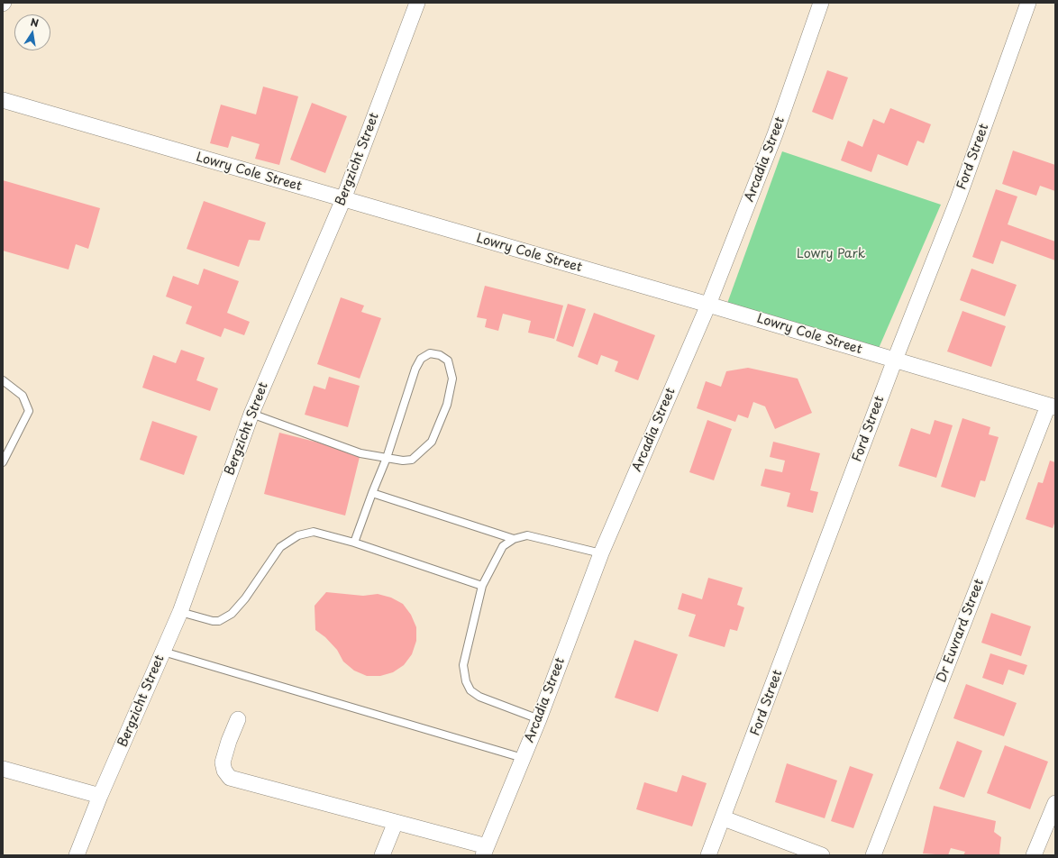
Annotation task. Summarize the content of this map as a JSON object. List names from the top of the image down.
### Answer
{
  "streets": {
    "street": [
      "Ford Street",
      "Bergzicht Street",
      "Arcadia Street",
      "Lowry Cole Street",
      "Dr Euvrard Street"
    ]
  },
  "crossings": [
    ["Ford Street", "Lowry Cole Street"],
    ["Bergzicht Street", "Lowry Cole Street"],
    ["Arcadia Street", "Lowry Cole Street"],
    ["Lowry Cole Street", "Dr Euvrard Street"]
  ],
  "parks": ["Lowry Park"],
  "north": "top"
}
